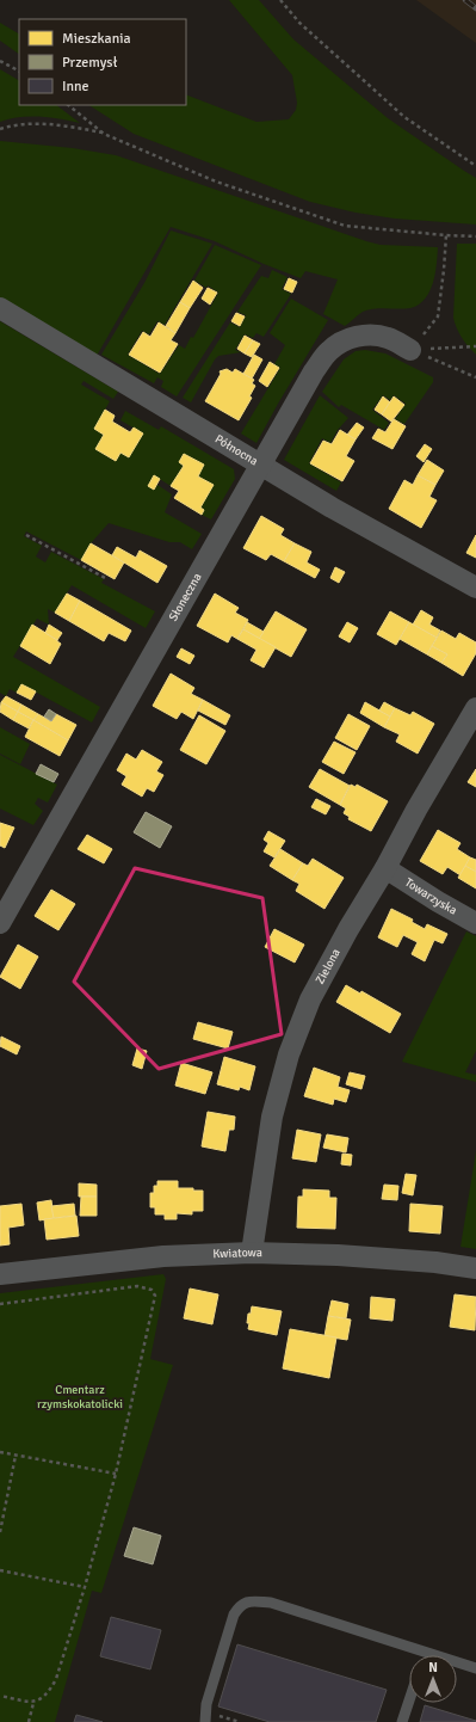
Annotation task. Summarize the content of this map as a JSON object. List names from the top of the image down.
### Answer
{
  "streets": {
    "street": [
      "Północna",
      "Słoneczna",
      "Towarzyska",
      "Zielona",
      "Kwiatowa"
    ]
  },
  "crossings": [
    ["Północna", "Słoneczna"],
    ["Towarzyska", "Zielona"],
    ["Zielona", "Kwiatowa"]
  ],
  "parks": ["Cmentarz rzymskokatolicki"],
  "legend": ["Mieszkania", "Przemysł", "Inne"],
  "north": "top"
}
